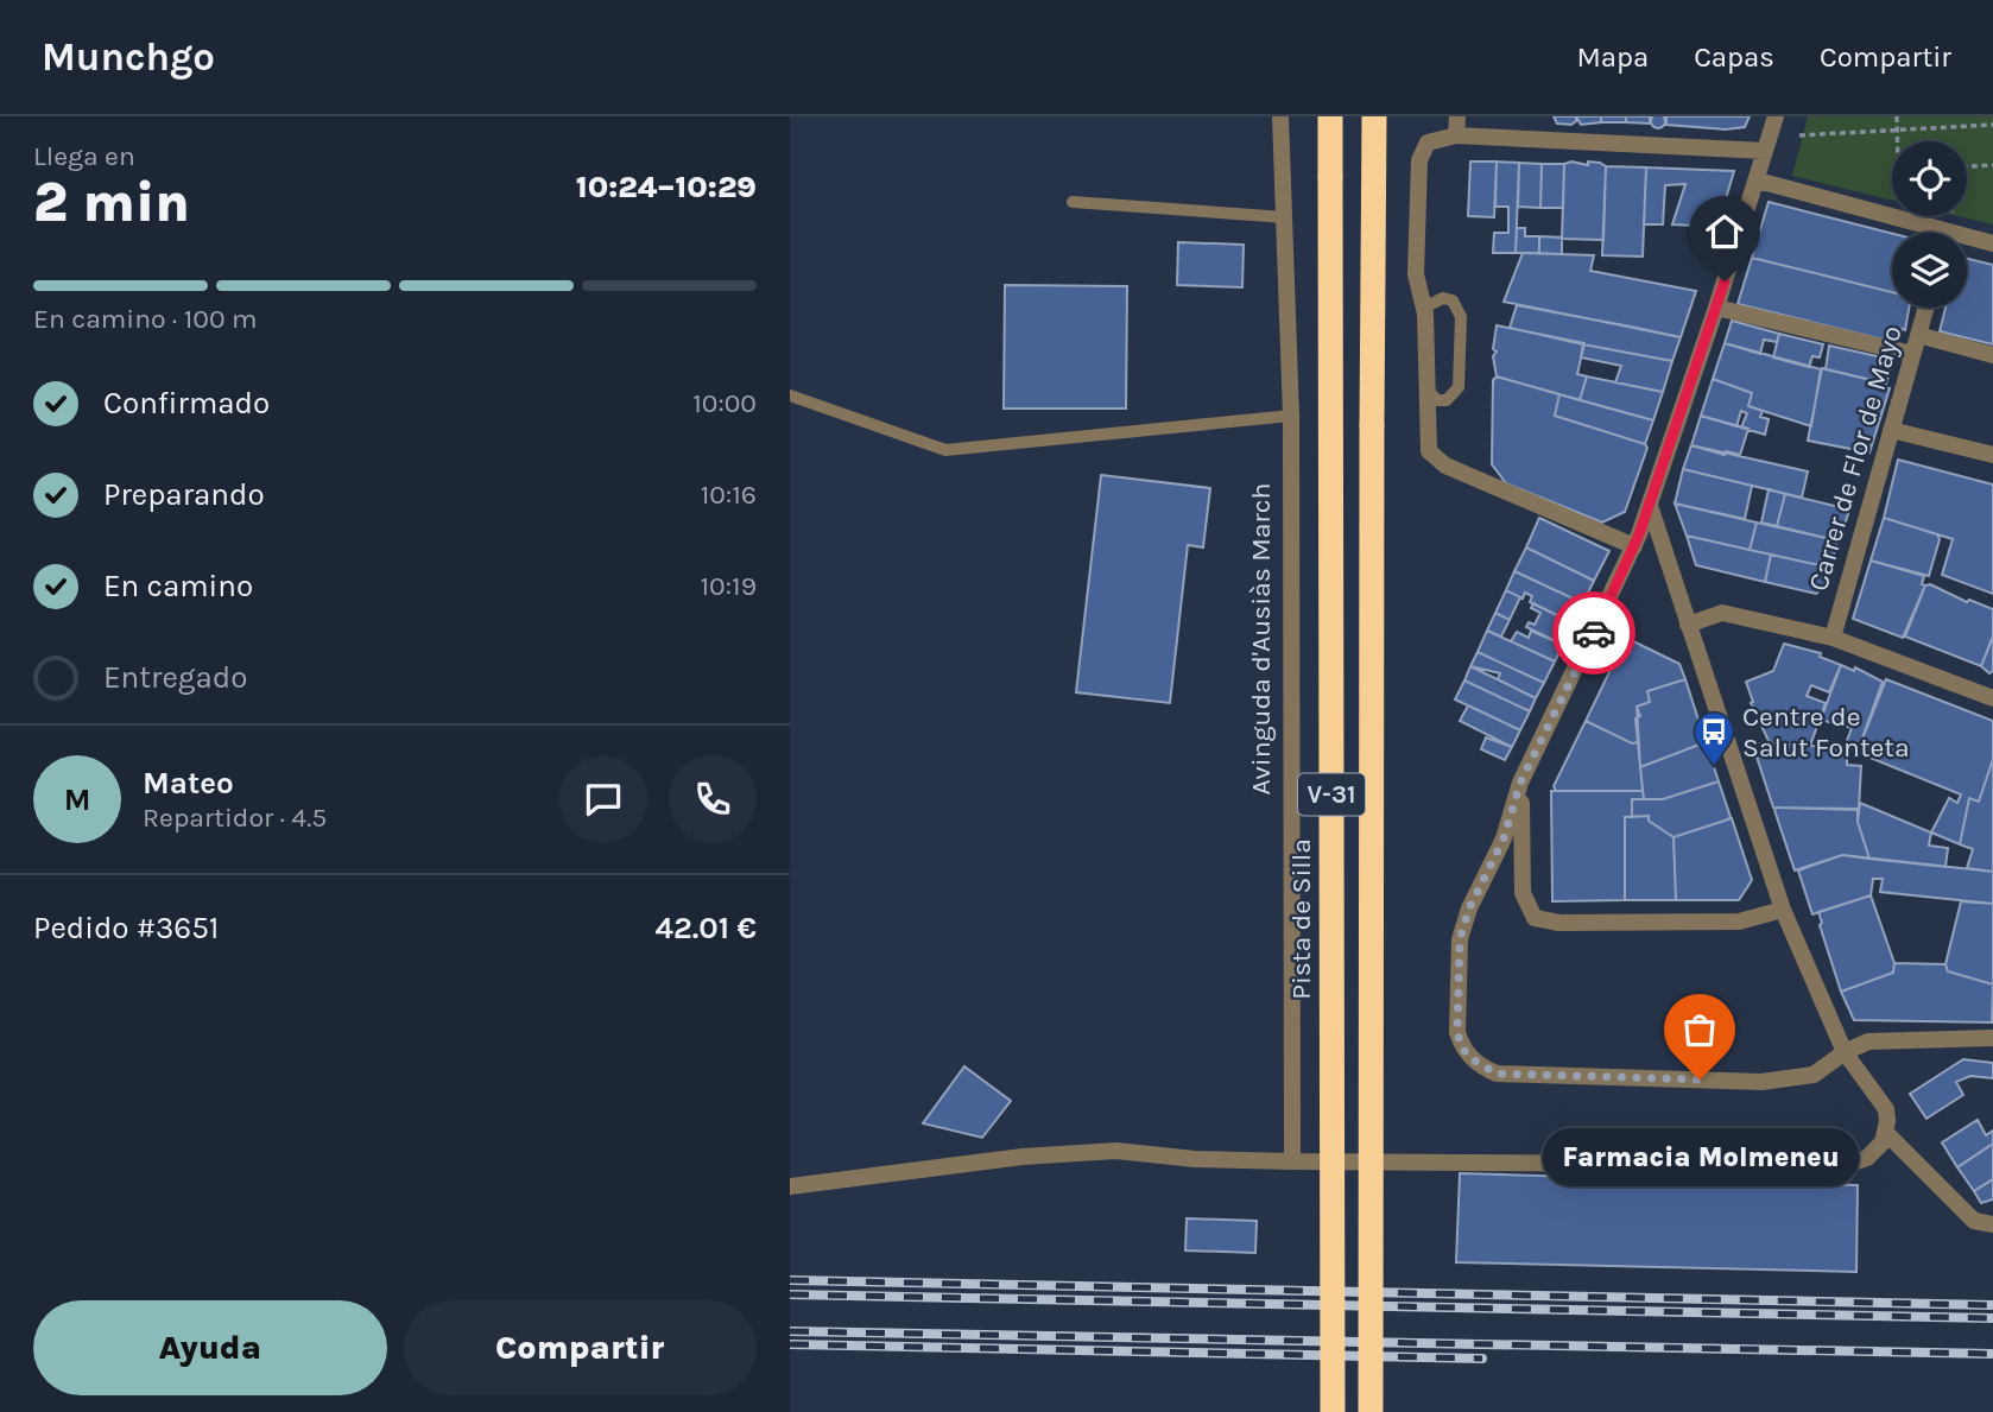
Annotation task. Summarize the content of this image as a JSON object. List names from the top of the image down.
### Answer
{
  "streets": {
    "highway": ["V-31", "Pista de Silla"],
    "street": ["Carrer de Flor de Mayo", "Avinguda d'Ausiàs March"]
  },
  "places": {
    "bus stop": ["Centre de Salut Fonteta"],
    "other": ["Farmacia Molmeneu"]
  },
  "page": {
    "header": "Munchgo",
    "nav": ["Mapa", "Capas", "Compartir"],
    "heading": ["2 min", "Llega en", "10:24–10:29"],
    "panel": [
      "Mateo",
      "Repartidor · 4.5",
      "Pedido #3651",
      "42.01 €"
    ],
    "bar": "En camino · 100 m",
    "list": [
      ["Confirmado", "10:00"],
      ["Preparando", "10:16"],
      ["En camino", "10:19"],
      "Entregado"
    ],
    "round": "M",
    "bubble": "Farmacia Molmeneu",
    "buttons": ["Ayuda", "Compartir"]
  }
}
